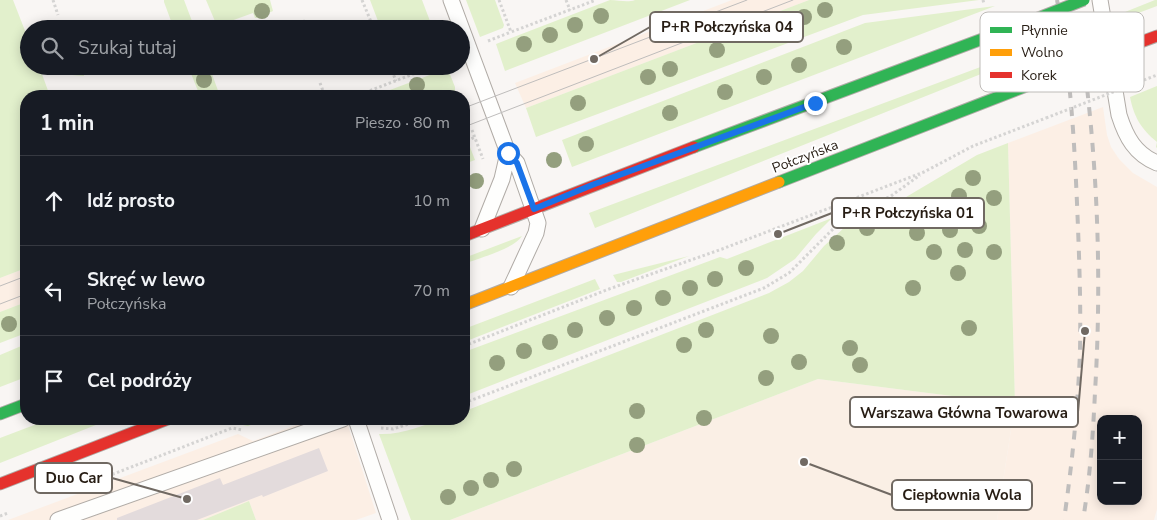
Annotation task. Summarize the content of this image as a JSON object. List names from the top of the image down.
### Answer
{
  "streets": {
    "main road": ["Połczyńska"]
  },
  "places": [
    "P+R Połczyńska 04",
    "P+R Połczyńska 01",
    "Warszawa Główna Towarowa",
    "Ciepłownia Wola",
    "Duo Car"
  ],
  "legend": ["Płynnie", "Wolno", "Korek"],
  "page": {
    "search": "Szukaj tutaj",
    "heading": ["1 min", "Pieszo · 80 m"],
    "list": [
      ["Idź prosto", "10 m"],
      ["Skręć w lewo", "Połczyńska", "70 m"],
      "Cel podróży"
    ],
    "map_buttons": ["+", "−"]
  }
}
